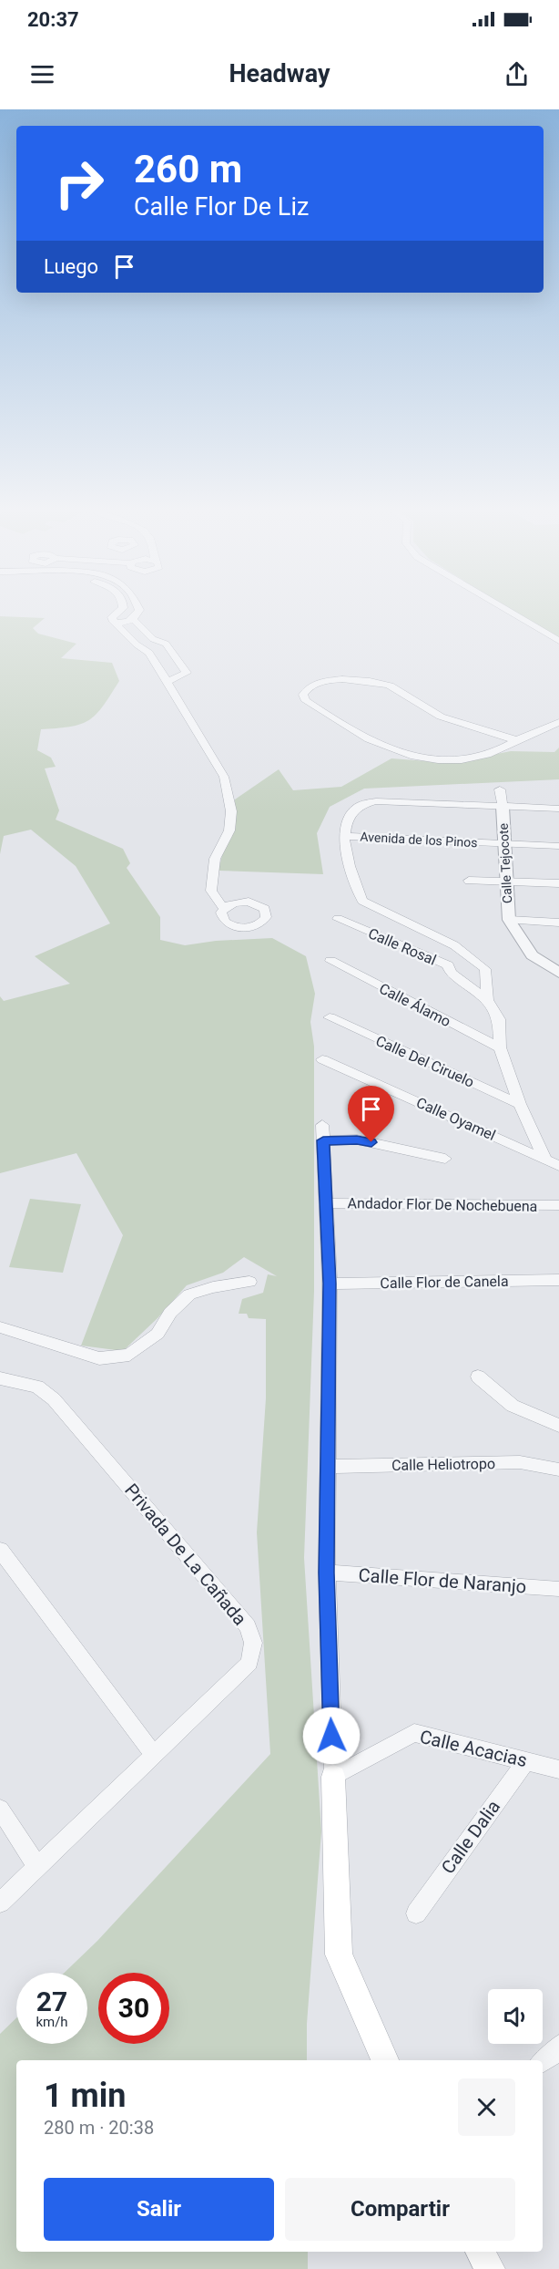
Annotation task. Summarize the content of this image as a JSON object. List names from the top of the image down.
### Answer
{
  "streets": {
    "street": [
      "Avenida de los Pinos",
      "Calle Tejocote",
      "Calle Rosal",
      "Calle Álamo",
      "Calle Del Ciruelo",
      "Calle Oyamel",
      "Andador Flor De Nochebuena",
      "Calle Flor de Canela",
      "Calle Heliotropo",
      "Privada De La Cañada",
      "Calle Flor de Naranjo",
      "Calle Acacias",
      "Calle Dalia"
    ]
  },
  "crossings": [
    ["Avenida de los Pinos", "Calle Tejocote"],
    ["Calle Acacias", "Calle Dalia"]
  ],
  "page": {
    "status": "20:37",
    "header": "Headway",
    "turn": ["260 m", "Calle Flor De Liz"],
    "then": "Luego",
    "speed": "27 km/h",
    "limit": "30",
    "heading": ["1 min", "280 m · 20:38"],
    "buttons": ["Salir", "Compartir"]
  }
}
